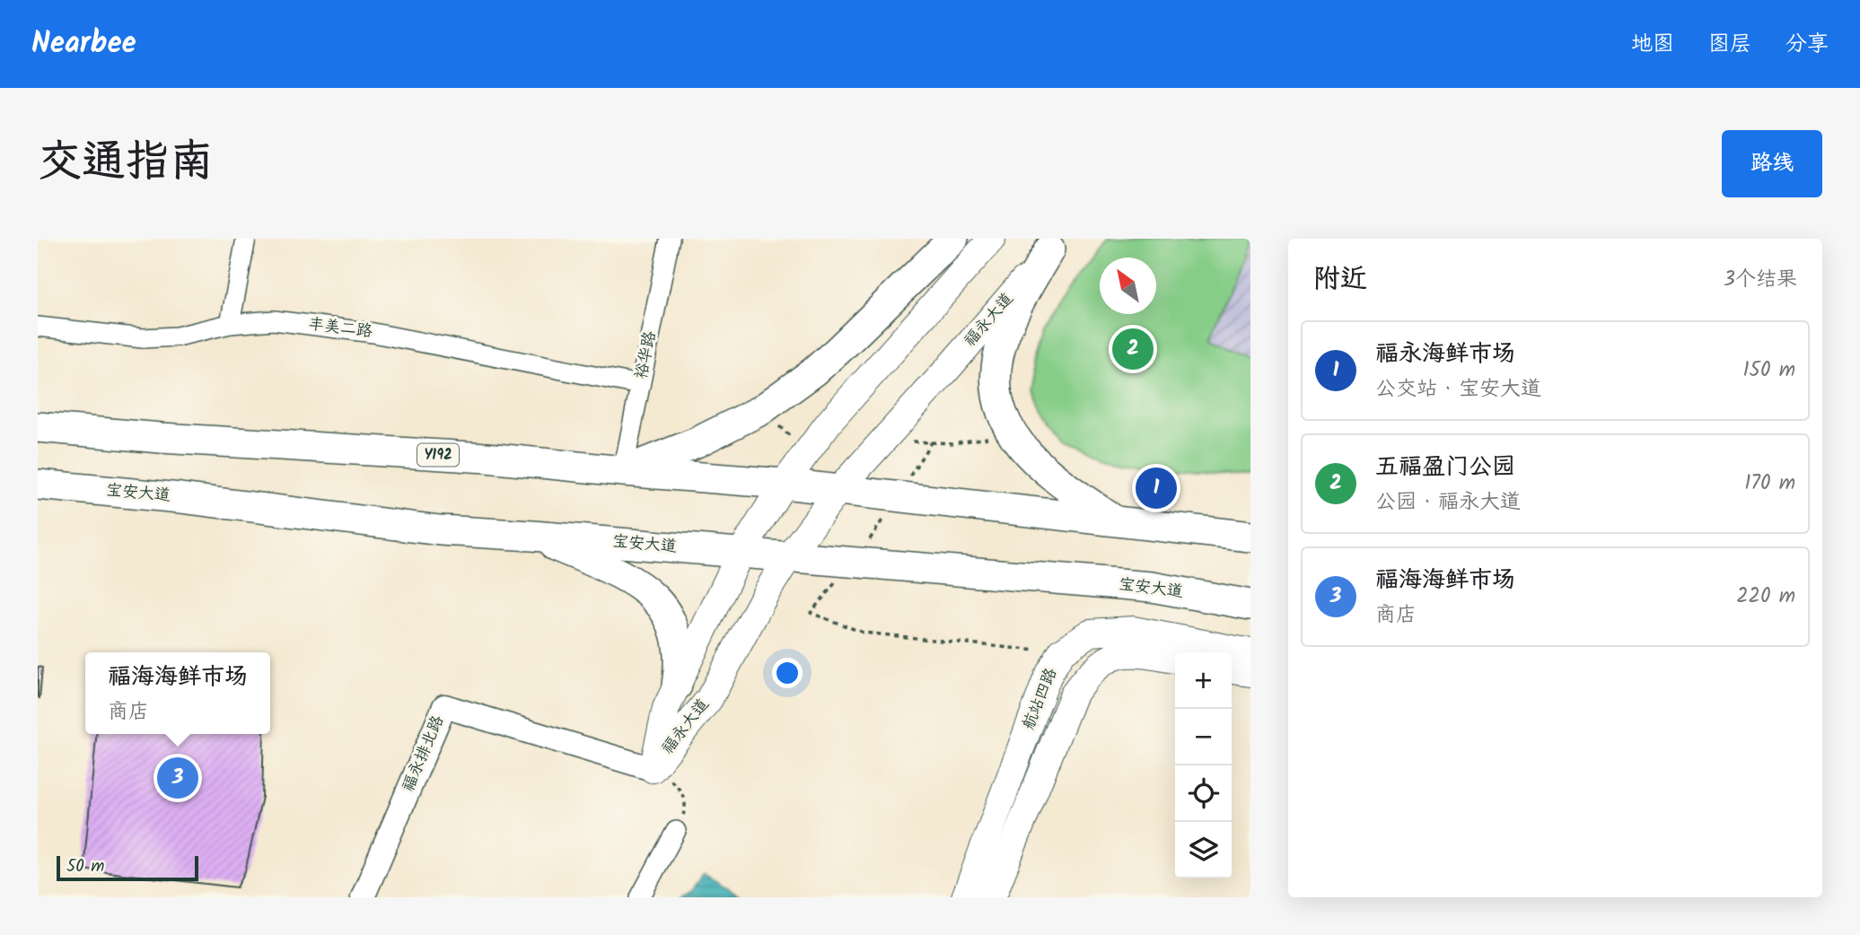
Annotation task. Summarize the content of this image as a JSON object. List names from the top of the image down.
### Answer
{
  "streets": {
    "main road": [
      "福永大道",
      "Y192",
      "宝安大道",
      "航站四路"
    ],
    "street": ["丰美二路", "裕华路", "福永排北路"]
  },
  "crossings": [
    ["福永大道", "Y192"],
    ["福永大道", "宝安大道"],
    ["福永大道", "福永排北路"],
    ["丰美二路", "裕华路"],
    ["裕华路", "Y192"]
  ],
  "scale_bar": "50 m",
  "north": "top left",
  "page": {
    "header": "Nearbee",
    "nav": ["地图", "图层", "分享"],
    "title": "交通指南",
    "buttons": "路线",
    "heading": ["附近", "3个结果"],
    "list": [
      {
        "mark": "1",
        "name": "福永海鲜市场",
        "note": "公交站 · 宝安大道",
        "value": "150 m"
      },
      {
        "mark": "2",
        "name": "五福盈门公园",
        "note": "公园 · 福永大道",
        "value": "170 m"
      },
      {
        "mark": "3",
        "name": "福海海鲜市场",
        "note": "商店",
        "value": "220 m"
      }
    ],
    "pins": ["2", "1", "3"],
    "map_buttons": ["+", "−"],
    "popup": ["福海海鲜市场", "商店"],
    "scale": "50 m"
  }
}
